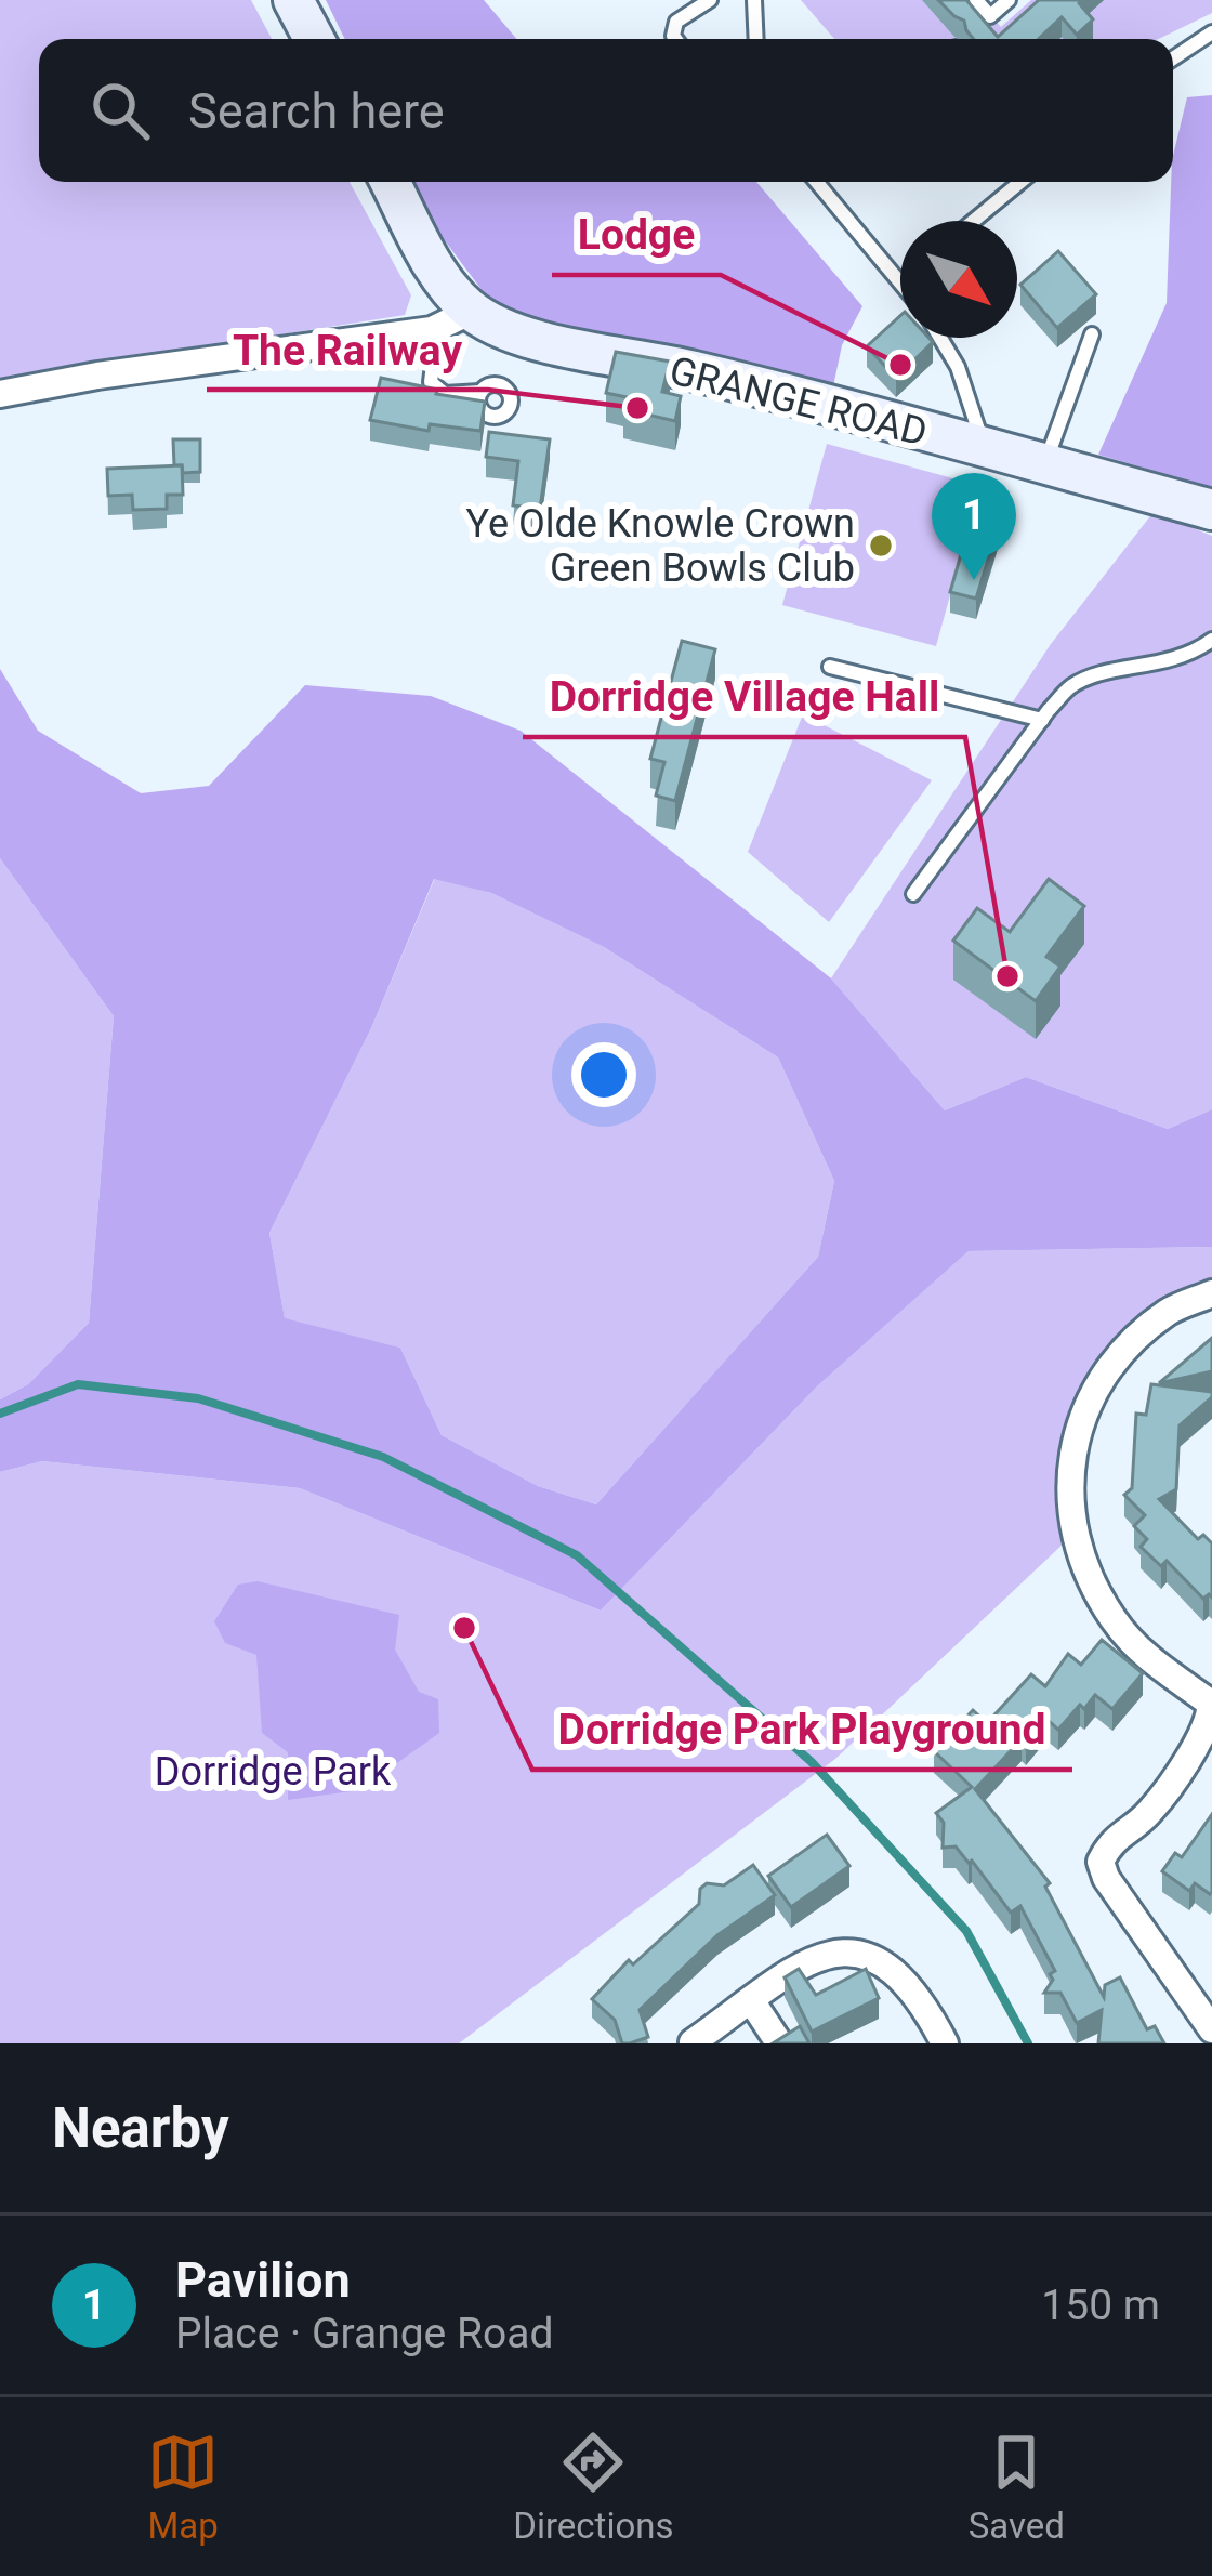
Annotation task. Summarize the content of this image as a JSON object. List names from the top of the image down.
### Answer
{
  "streets": {
    "main road": ["GRANGE ROAD"]
  },
  "parks": ["Dorridge Park"],
  "places": [
    "Lodge",
    "The Railway",
    "Ye Olde Knowle Crown Green Bowls Club",
    "Dorridge Village Hall",
    "Dorridge Park Playground"
  ],
  "north": "bottom right",
  "page": {
    "search": "Search here",
    "pins": "1",
    "heading": "Nearby",
    "list": [
      {
        "mark": "1",
        "name": "Pavilion",
        "note": "Place · Grange Road",
        "value": "150 m"
      }
    ],
    "nav": ["Map", "Directions", "Saved"]
  }
}
